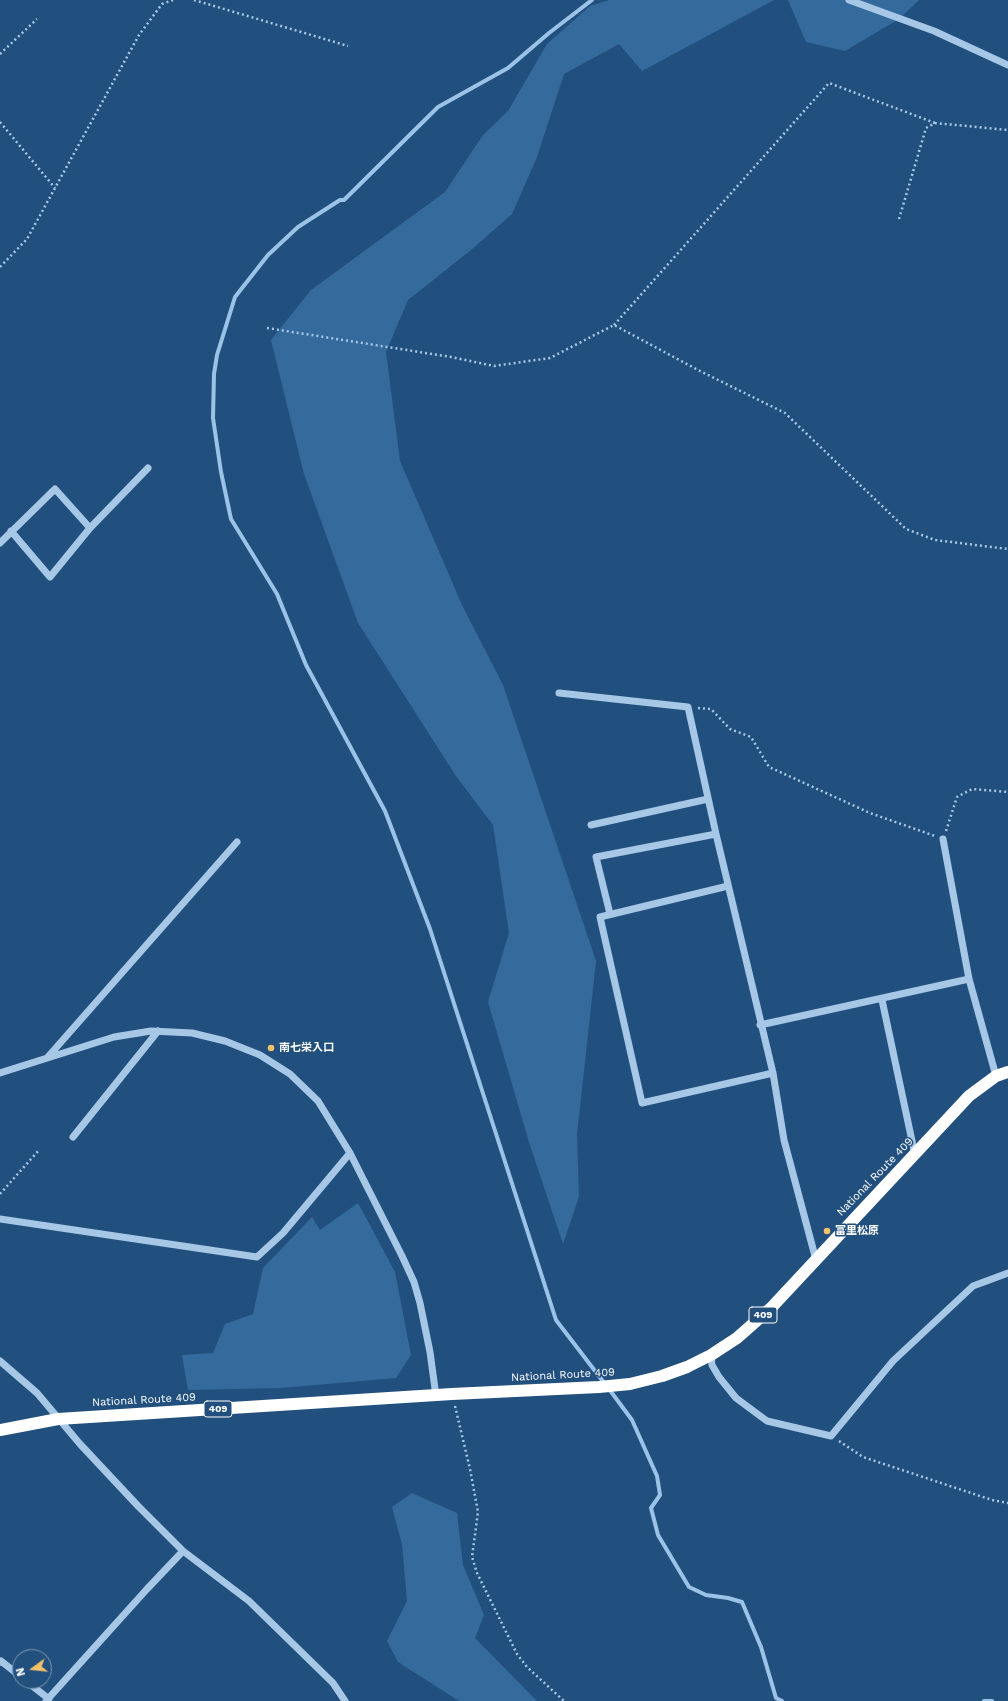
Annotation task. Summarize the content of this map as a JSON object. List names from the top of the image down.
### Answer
{
  "streets": {
    "highway": ["National Route 409", "409"]
  },
  "places": ["南七栄入口", "富里松原"],
  "north": "left"
}
